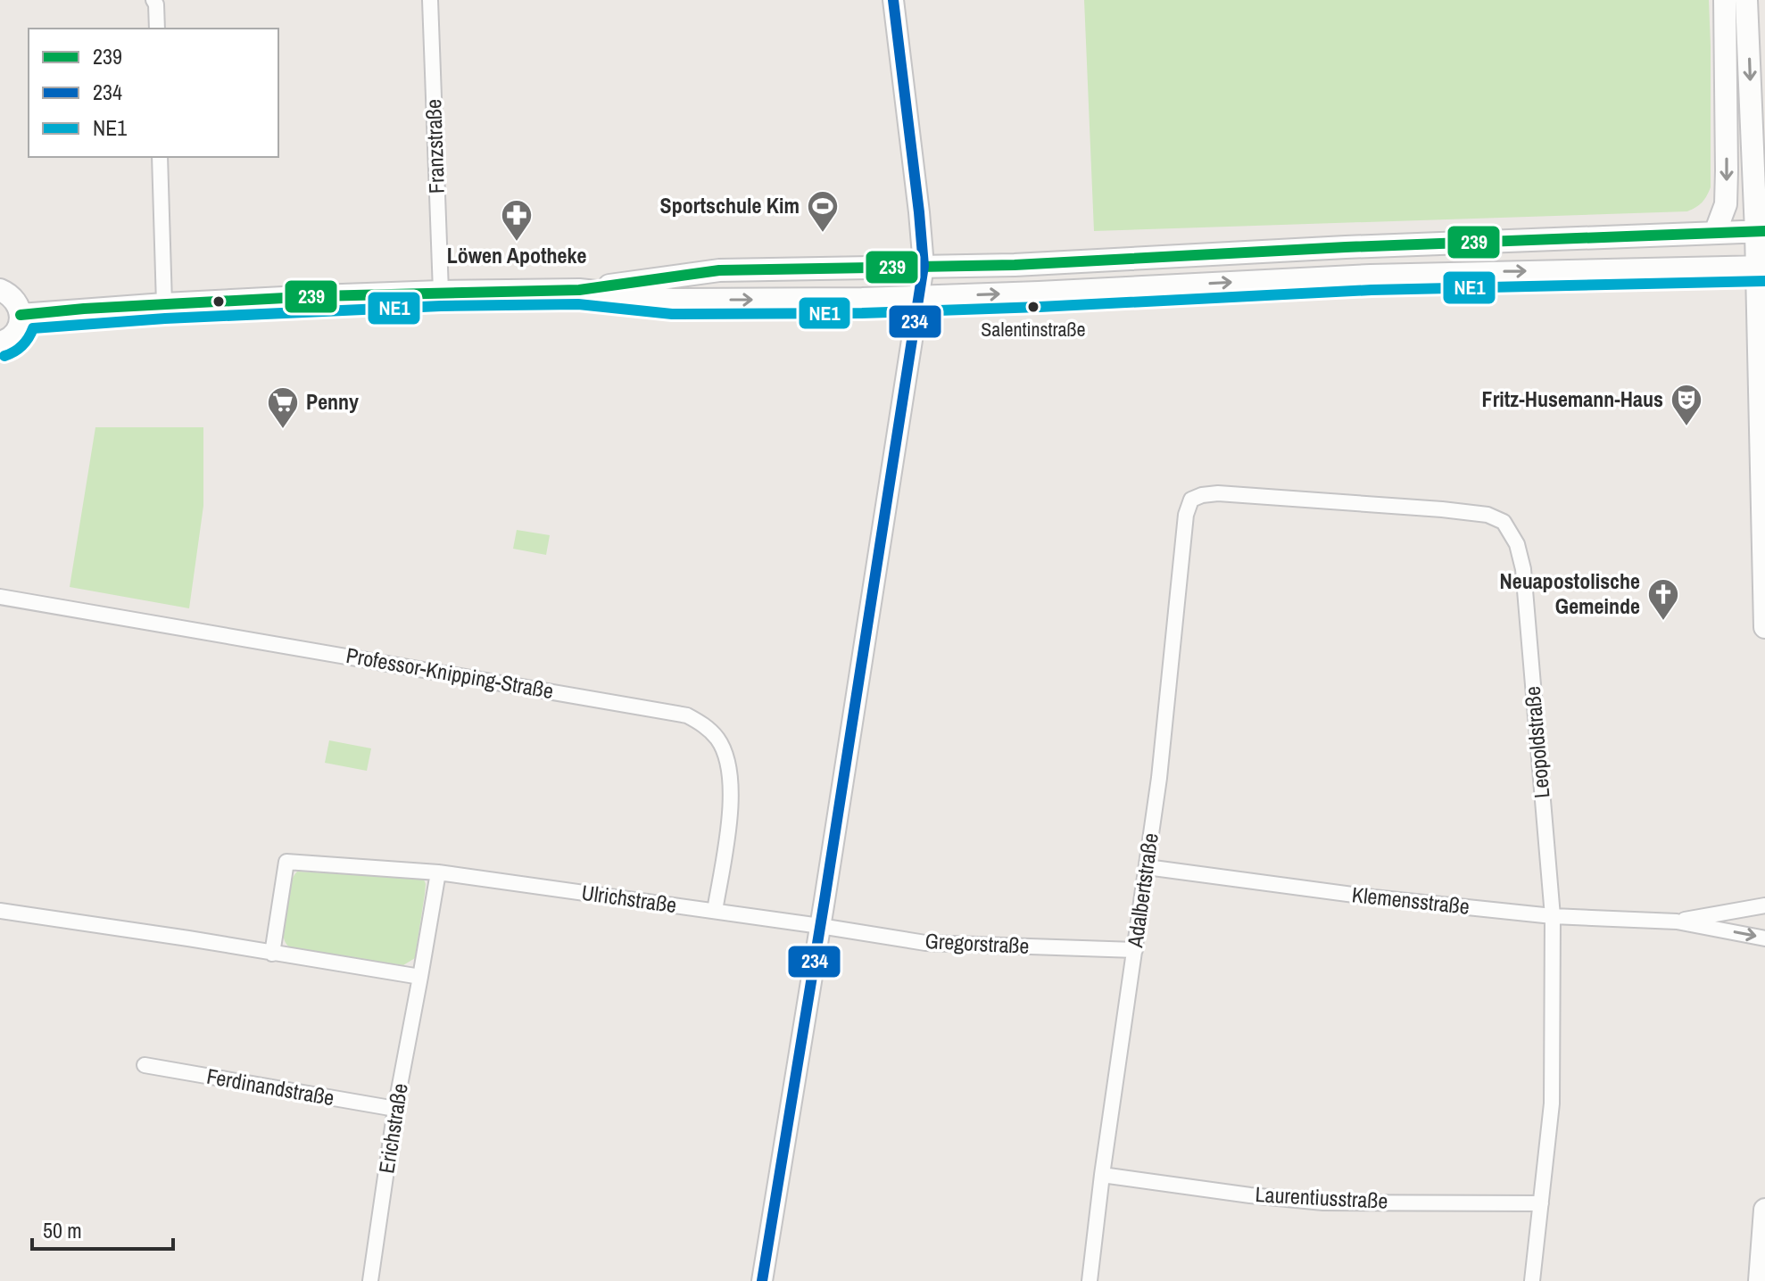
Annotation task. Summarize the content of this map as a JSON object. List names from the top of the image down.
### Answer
{
  "streets": {
    "street": [
      "Franzstraße",
      "Professor-Knipping-Straße",
      "Leopoldstraße",
      "Adalbertstraße",
      "Ulrichstraße",
      "Klemensstraße",
      "Gregorstraße",
      "Ferdinandstraße",
      "Erichstraße",
      "Laurentiusstraße"
    ]
  },
  "crossings": [
    ["Professor-Knipping-Straße", "Ulrichstraße"],
    ["Leopoldstraße", "Adalbertstraße"],
    ["Leopoldstraße", "Klemensstraße"],
    ["Leopoldstraße", "Laurentiusstraße"],
    ["Adalbertstraße", "Klemensstraße"],
    ["Adalbertstraße", "Gregorstraße"],
    ["Adalbertstraße", "Laurentiusstraße"],
    ["Ulrichstraße", "Gregorstraße"],
    ["Ferdinandstraße", "Erichstraße"]
  ],
  "places": {
    "sports": ["Sportschule Kim"],
    "pharmacy": ["Löwen Apotheke"],
    "other": ["Salentinstraße"],
    "theatre": ["Fritz-Husemann-Haus"],
    "supermarket": ["Penny"],
    "church": ["Neuapostolische Gemeinde"]
  },
  "lines": ["transit line 234", "transit line 239", "transit line NE1"],
  "legend": ["239", "234", "NE1"],
  "scale_bar": "50 m"
}
